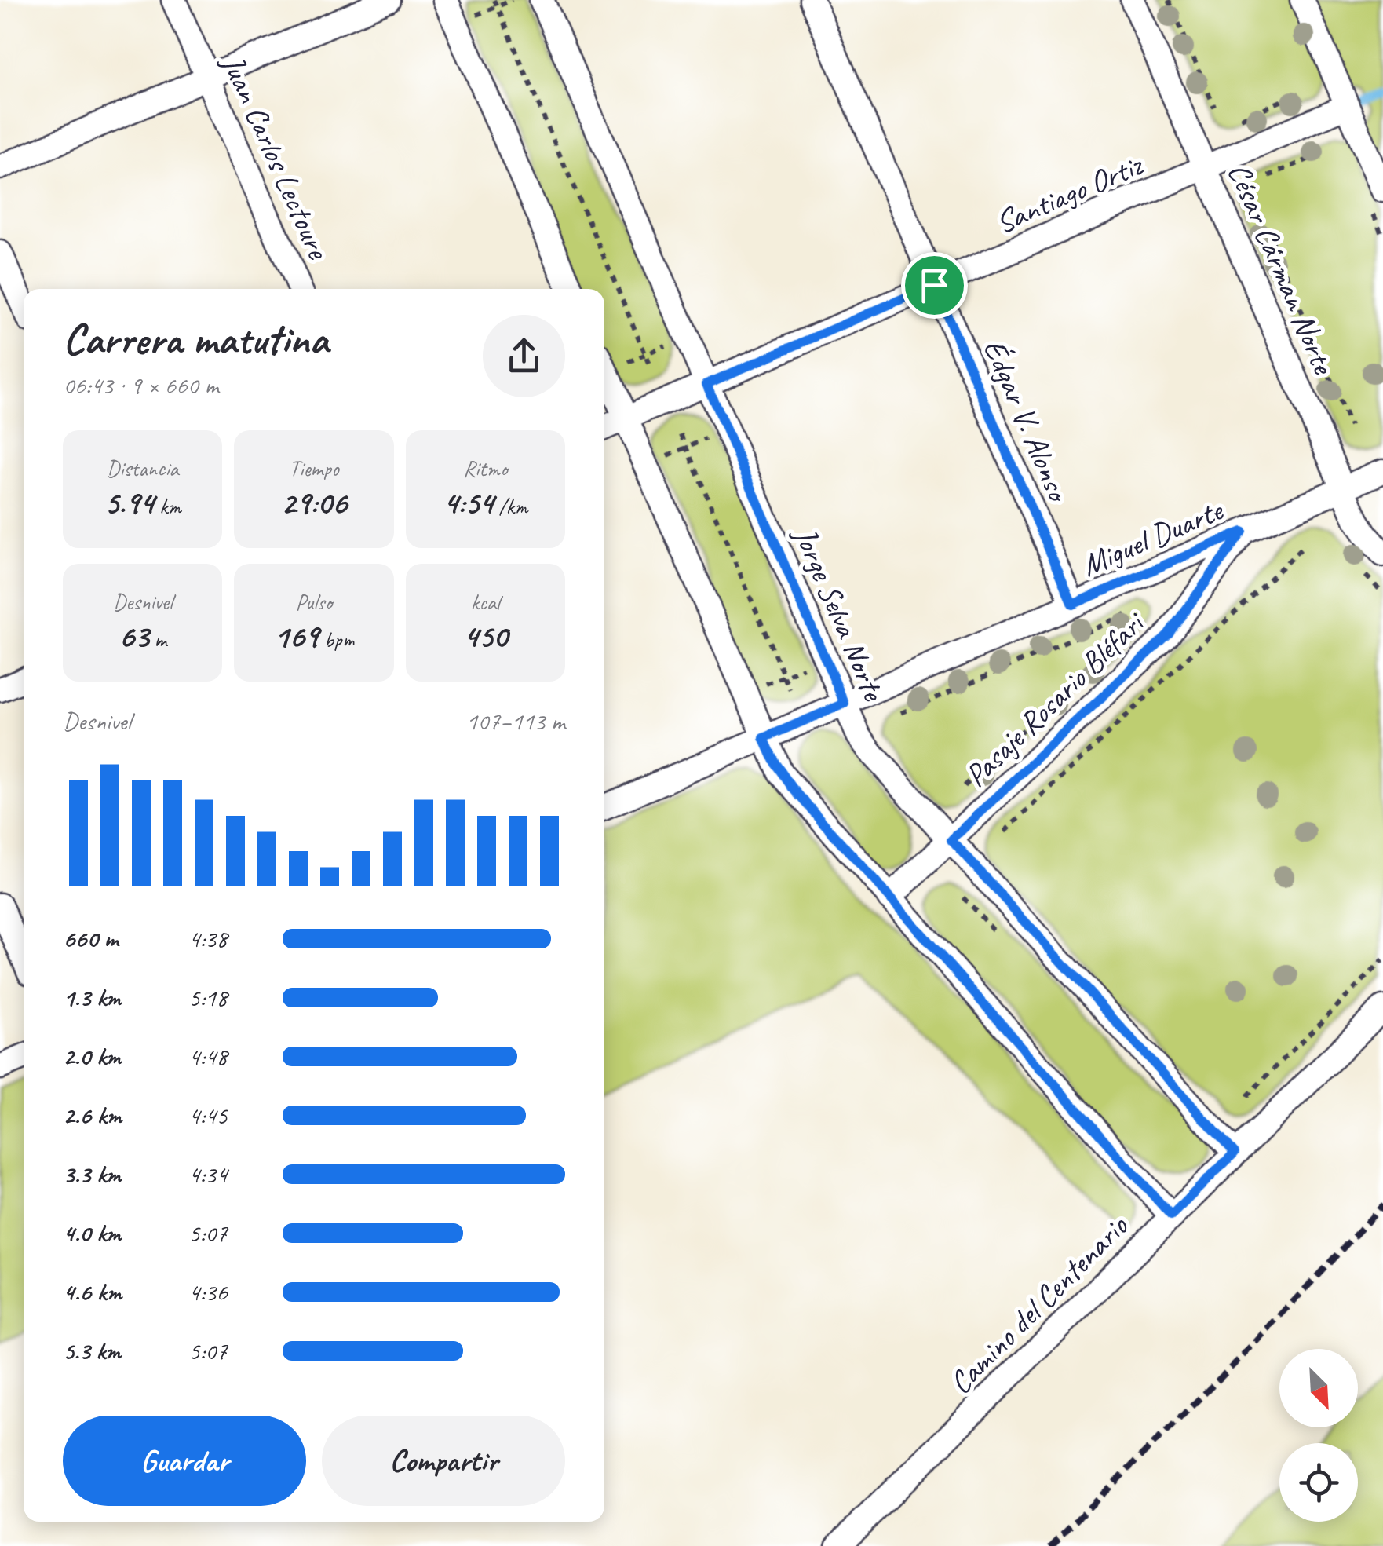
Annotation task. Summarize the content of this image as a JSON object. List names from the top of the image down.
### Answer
{
  "streets": {
    "street": [
      "Juan Carlos Lectoure",
      "Santiago Ortiz",
      "César Cárman Norte",
      "Édgar V. Alonso",
      "Miguel Duarte",
      "Jorge Selva Norte",
      "Pasaje Rosario Bléfari",
      "Camino del Centenario"
    ]
  },
  "crossings": [
    ["Santiago Ortiz", "César Cárman Norte"],
    ["Santiago Ortiz", "Édgar V. Alonso"],
    ["Santiago Ortiz", "Jorge Selva Norte"],
    ["César Cárman Norte", "Miguel Duarte"],
    ["Édgar V. Alonso", "Miguel Duarte"],
    ["Miguel Duarte", "Jorge Selva Norte"],
    ["Miguel Duarte", "Pasaje Rosario Bléfari"],
    ["Jorge Selva Norte", "Pasaje Rosario Bléfari"],
    ["Jorge Selva Norte", "Camino del Centenario"]
  ],
  "north": "bottom right",
  "page": {
    "heading": ["Carrera matutina", "06:43 · 9 × 660 m"],
    "stats": [
      ["Distancia", "5.94 km"],
      ["Tiempo", "29:06"],
      ["Ritmo", "4:54 /km"],
      ["Desnivel", "63 m"],
      ["Pulso", "169 bpm"],
      ["kcal", "450"]
    ],
    "chart": ["Desnivel", "107–113 m"],
    "list": [
      {
        "name": "660 m",
        "note": "4:38"
      },
      {
        "name": "1.3 km",
        "note": "5:18"
      },
      {
        "name": "2.0 km",
        "note": "4:48"
      },
      {
        "name": "2.6 km",
        "note": "4:45"
      },
      {
        "name": "3.3 km",
        "note": "4:34"
      },
      {
        "name": "4.0 km",
        "note": "5:07"
      },
      {
        "name": "4.6 km",
        "note": "4:36"
      },
      {
        "name": "5.3 km",
        "note": "5:07"
      }
    ],
    "buttons": ["Guardar", "Compartir"]
  }
}
